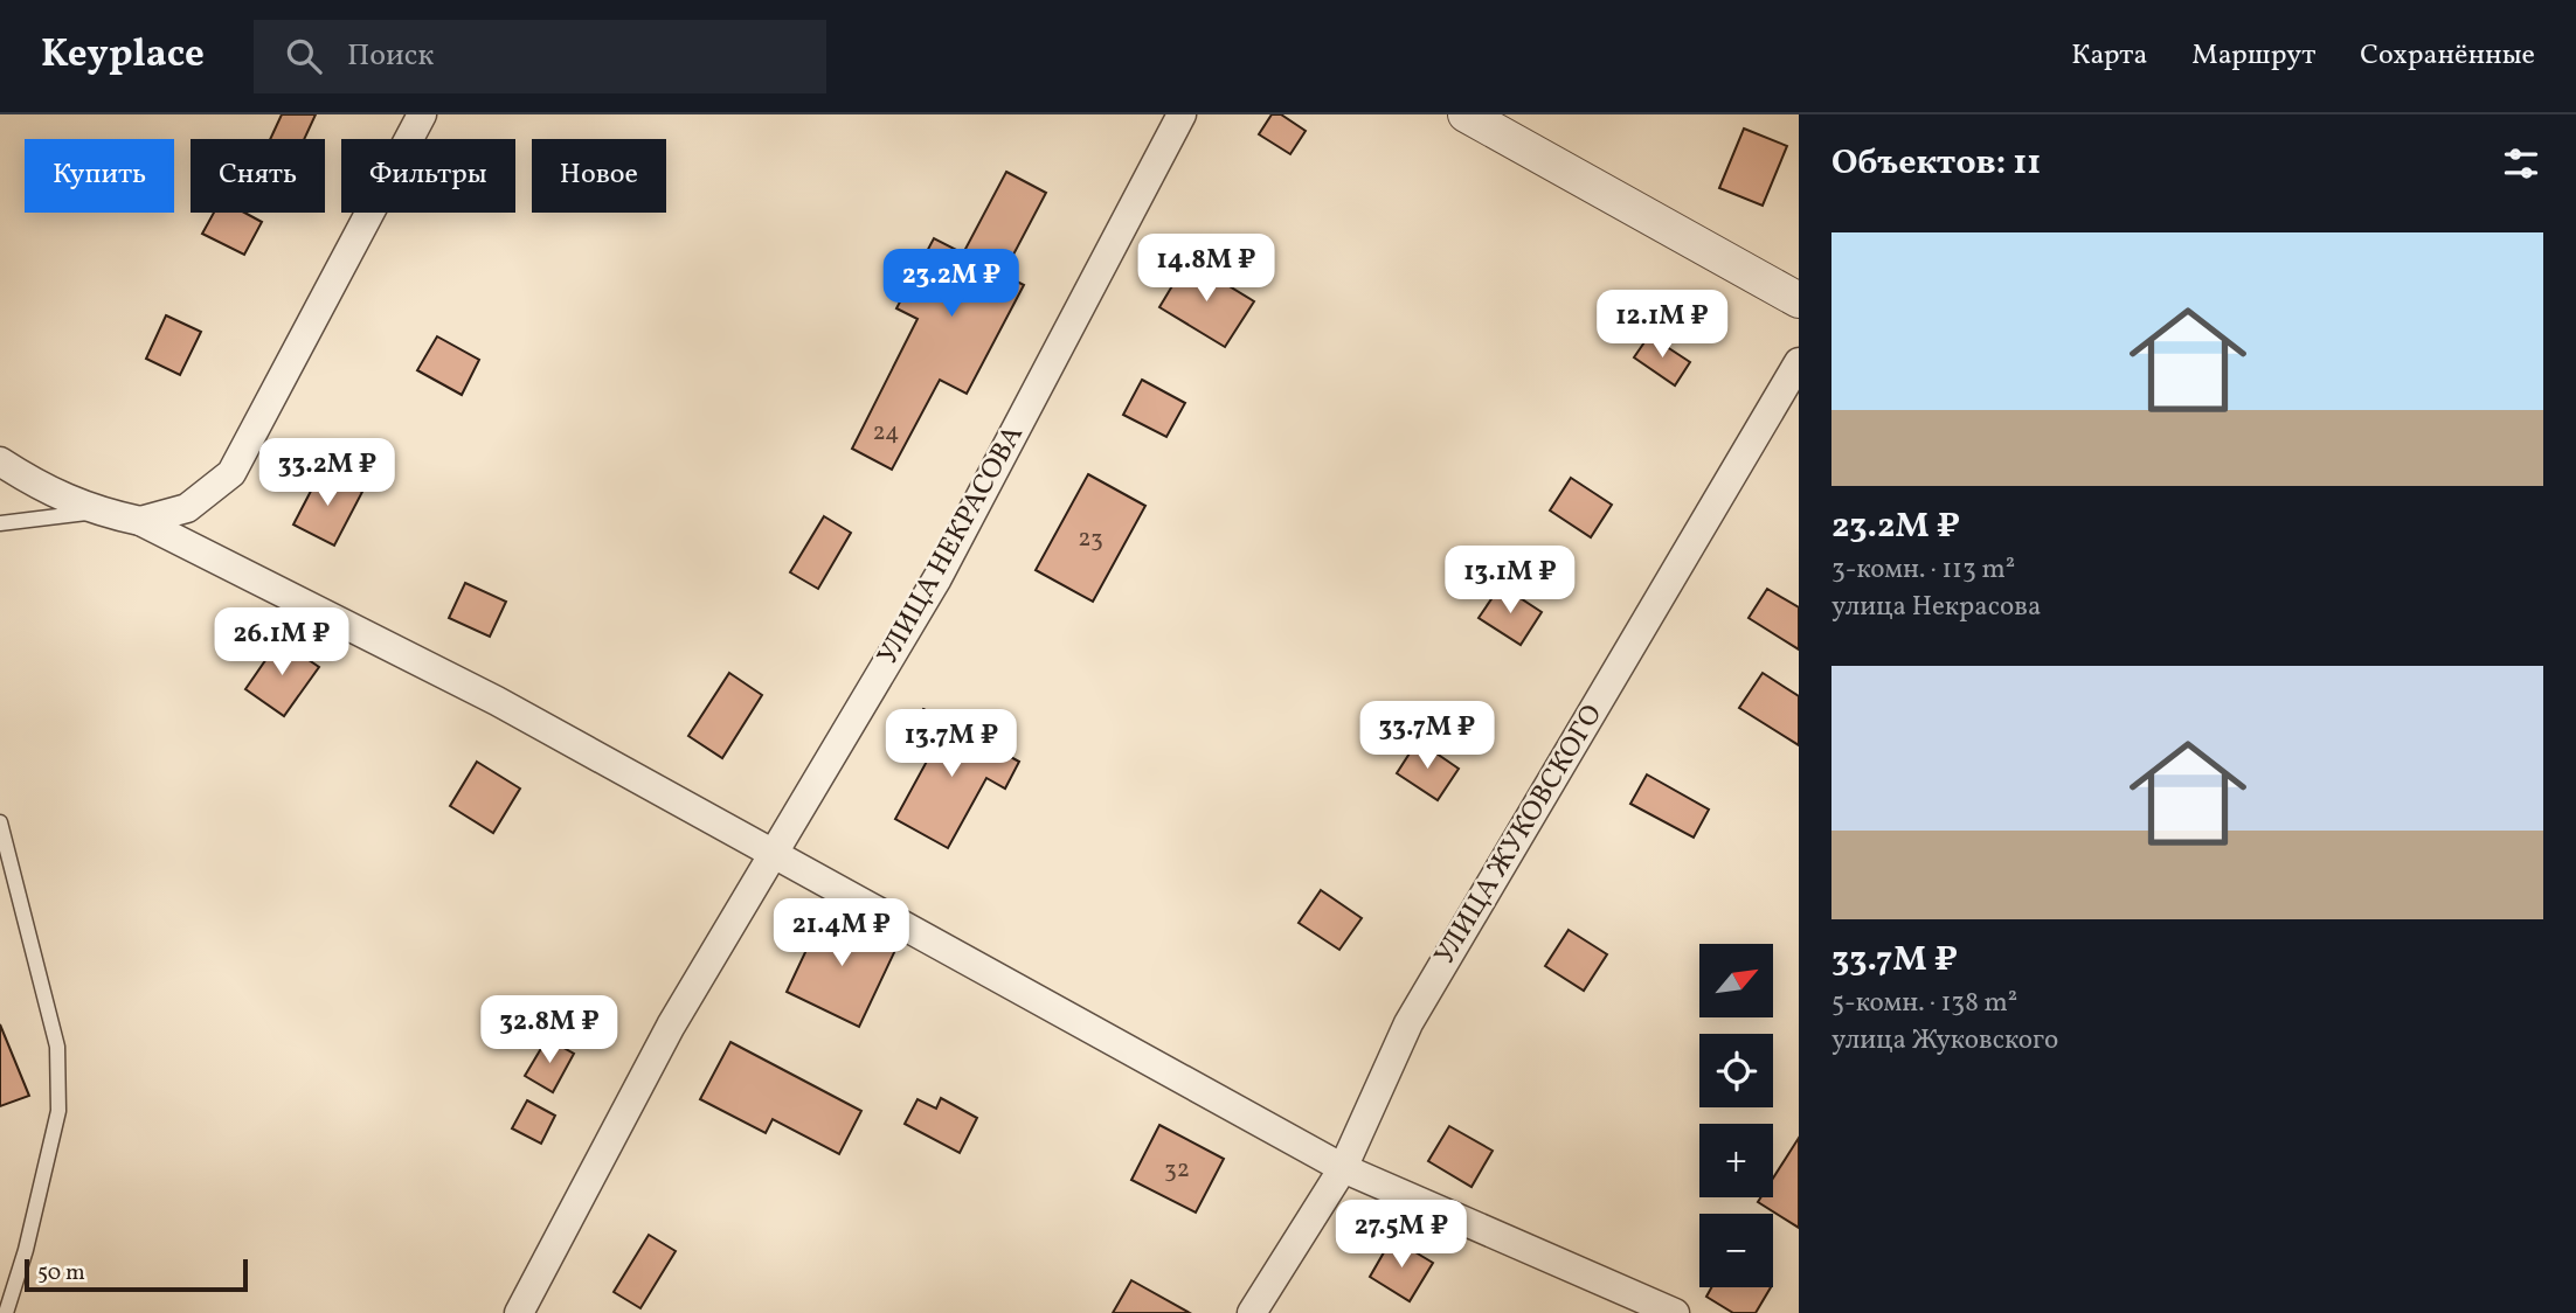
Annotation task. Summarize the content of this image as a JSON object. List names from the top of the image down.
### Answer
{
  "streets": {
    "street": ["УЛИЦА НЕКРАСОВА", "УЛИЦА ЖУКОВСКОГО"]
  },
  "house_numbers": ["24", "23", "32"],
  "scale_bar": "50 m",
  "north": "top right",
  "page": {
    "header": "Keyplace",
    "search": "Поиск",
    "nav": ["Карта", "Маршрут", "Сохранённые"],
    "heading": "Объектов: 11",
    "chip": [
      "Купить",
      "Снять",
      "Фильтры",
      "Новое"
    ],
    "list": [
      {
        "name": "23.2M ₽",
        "note": "3-комн. · 113 m² · улица Некрасова"
      },
      {
        "name": "33.7M ₽",
        "note": "5-комн. · 138 m² · улица Жуковского"
      }
    ],
    "price": [
      "14.8M ₽",
      "23.2M ₽",
      "12.1M ₽",
      "33.2M ₽",
      "13.1M ₽",
      "26.1M ₽",
      "33.7M ₽",
      "13.7M ₽",
      "21.4M ₽",
      "32.8M ₽",
      "27.5M ₽"
    ],
    "map_buttons": ["+", "−"],
    "scale": "50 m"
  }
}
